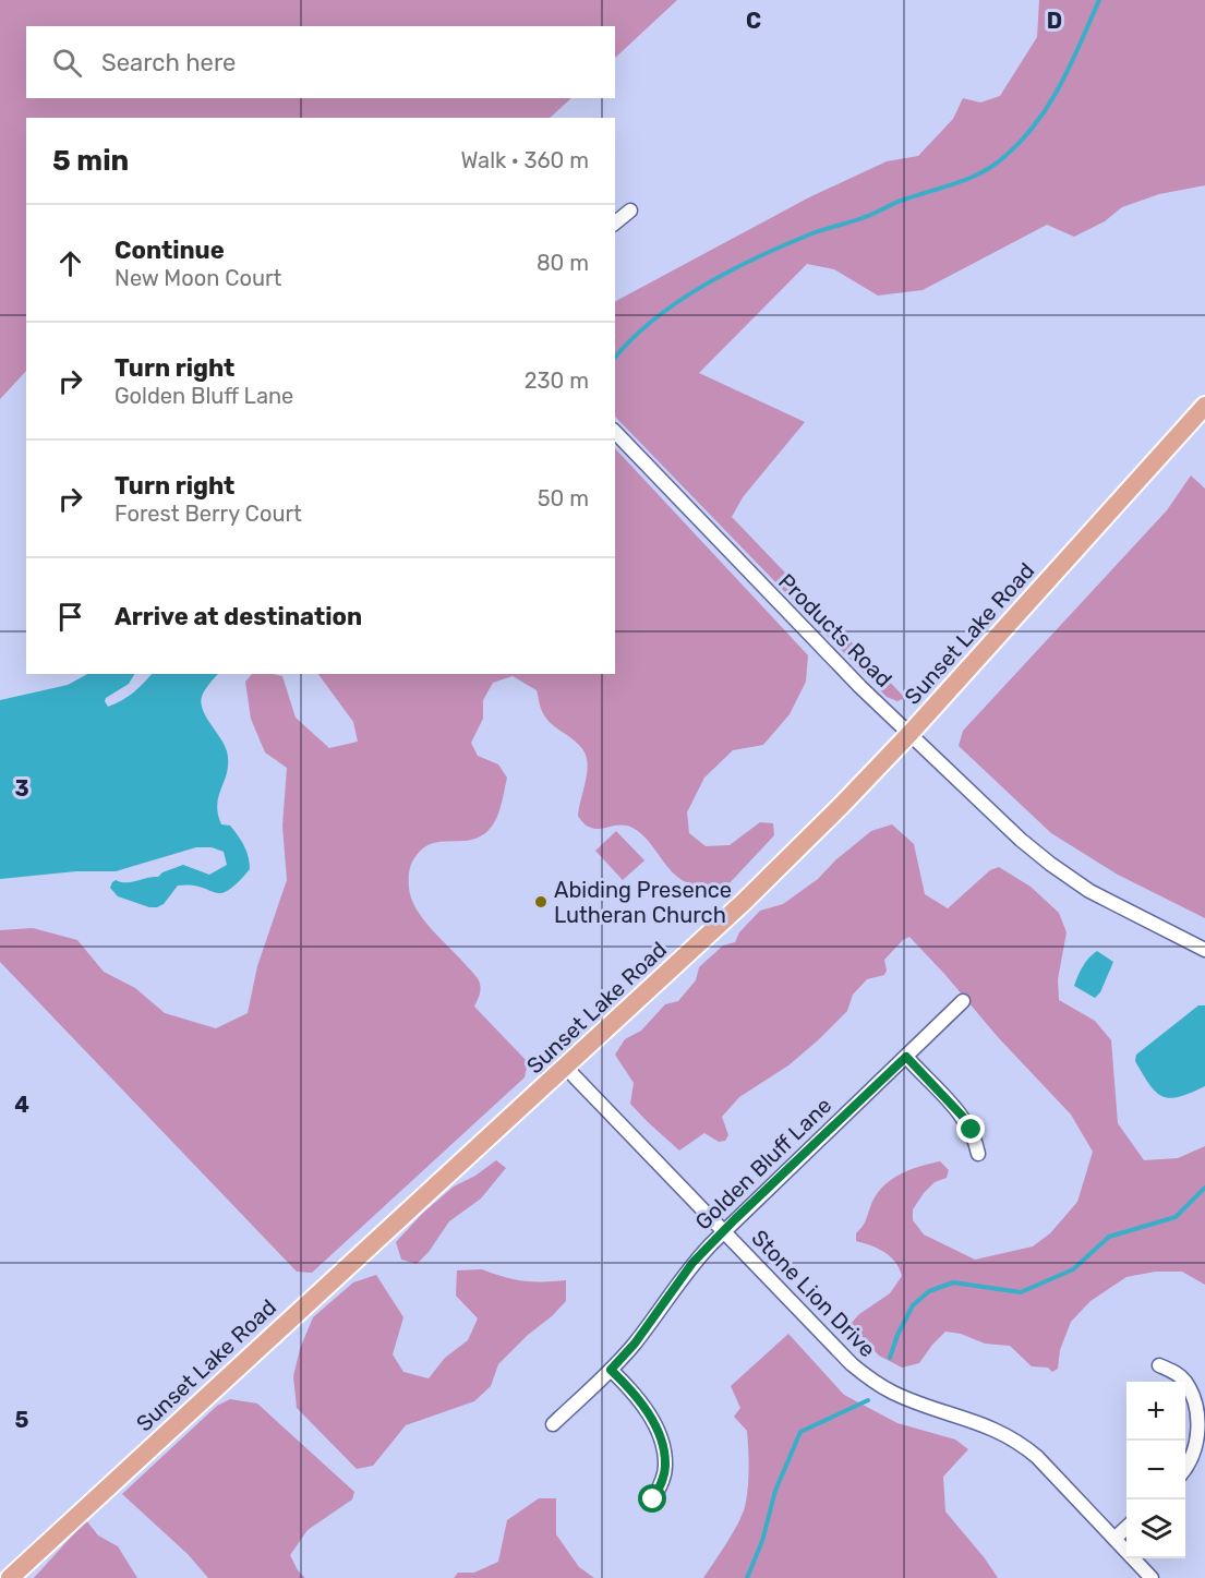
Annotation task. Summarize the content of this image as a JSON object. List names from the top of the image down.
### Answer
{
  "streets": {
    "main road": ["Sunset Lake Road"],
    "street": ["Products Road", "Golden Bluff Lane", "Stone Lion Drive"]
  },
  "crossings": [
    ["Products Road", "Sunset Lake Road"],
    ["Sunset Lake Road", "Stone Lion Drive"],
    ["Golden Bluff Lane", "Stone Lion Drive"]
  ],
  "places": ["Abiding Presence Lutheran Church"],
  "page": {
    "search": "Search here",
    "heading": ["5 min", "Walk · 360 m"],
    "list": [
      ["Continue", "New Moon Court", "80 m"],
      ["Turn right", "Golden Bluff Lane", "230 m"],
      ["Turn right", "Forest Berry Court", "50 m"],
      "Arrive at destination"
    ],
    "map_buttons": ["+", "−"]
  },
  "grid": {
    "columns": ["C", "D"],
    "rows": ["3", "4", "5"]
  }
}
